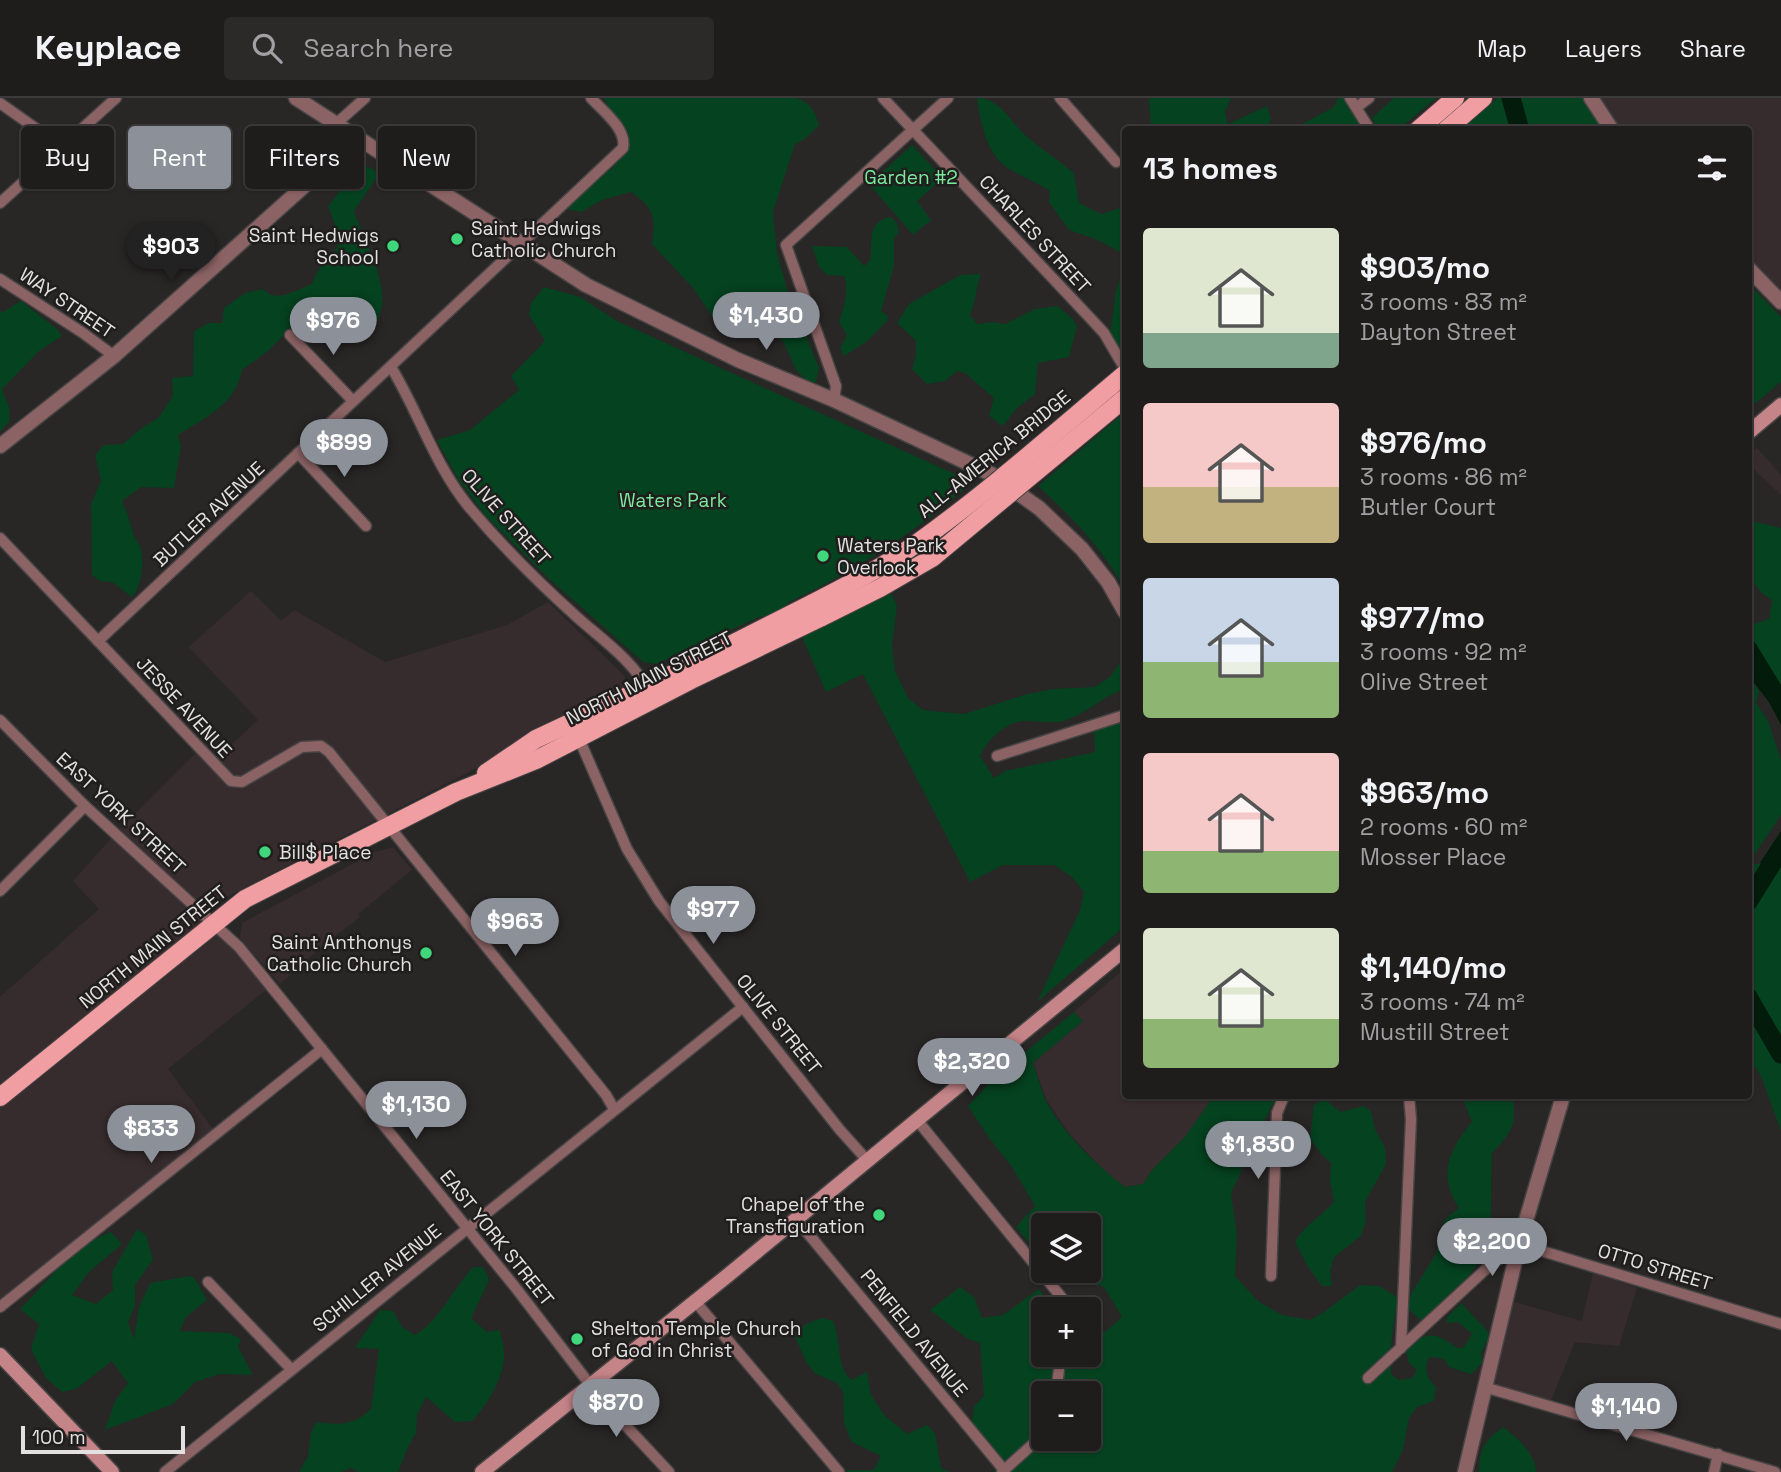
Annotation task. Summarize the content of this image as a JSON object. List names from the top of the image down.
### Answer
{
  "streets": {
    "main road": ["ALL-AMERICA BRIDGE", "NORTH MAIN STREET"],
    "street": [
      "CHARLES STREET",
      "WAY STREET",
      "BUTLER AVENUE",
      "OLIVE STREET",
      "JESSE AVENUE",
      "EAST YORK STREET",
      "OTTO STREET",
      "SCHILLER AVENUE",
      "PENFIELD AVENUE"
    ]
  },
  "crossings": [
    ["ALL-AMERICA BRIDGE", "NORTH MAIN STREET"],
    ["BUTLER AVENUE", "OLIVE STREET"],
    ["BUTLER AVENUE", "JESSE AVENUE"],
    ["OLIVE STREET", "NORTH MAIN STREET"],
    ["OLIVE STREET", "SCHILLER AVENUE"],
    ["NORTH MAIN STREET", "JESSE AVENUE"],
    ["NORTH MAIN STREET", "EAST YORK STREET"],
    ["EAST YORK STREET", "SCHILLER AVENUE"]
  ],
  "parks": ["Garden #2", "Waters Park"],
  "places": [
    "Saint Hedwigs Catholic Church",
    "Saint Hedwigs School",
    "Waters Park Overlook",
    "Bill$ Place",
    "Saint Anthonys Catholic Church",
    "Chapel of the Transfiguration",
    "Shelton Temple Church of God in Christ"
  ],
  "scale_bar": "100 m",
  "page": {
    "header": "Keyplace",
    "search": "Search here",
    "nav": ["Map", "Layers", "Share"],
    "chip": [
      "Buy",
      "Rent",
      "Filters",
      "New"
    ],
    "heading": "13 homes",
    "list": [
      {
        "name": "$903/mo",
        "note": "3 rooms · 83 m² · Dayton Street"
      },
      {
        "name": "$976/mo",
        "note": "3 rooms · 86 m² · Butler Court"
      },
      {
        "name": "$977/mo",
        "note": "3 rooms · 92 m² · Olive Street"
      },
      {
        "name": "$963/mo",
        "note": "2 rooms · 60 m² · Mosser Place"
      },
      {
        "name": "$1,140/mo",
        "note": "3 rooms · 74 m² · Mustill Street"
      }
    ],
    "price": [
      "$903",
      "$1,430",
      "$976",
      "$899",
      "$977",
      "$963",
      "$2,320",
      "$1,130",
      "$833",
      "$1,830",
      "$2,200",
      "$870",
      "$1,140"
    ],
    "map_buttons": ["+", "−"],
    "scale": "100 m"
  }
}
